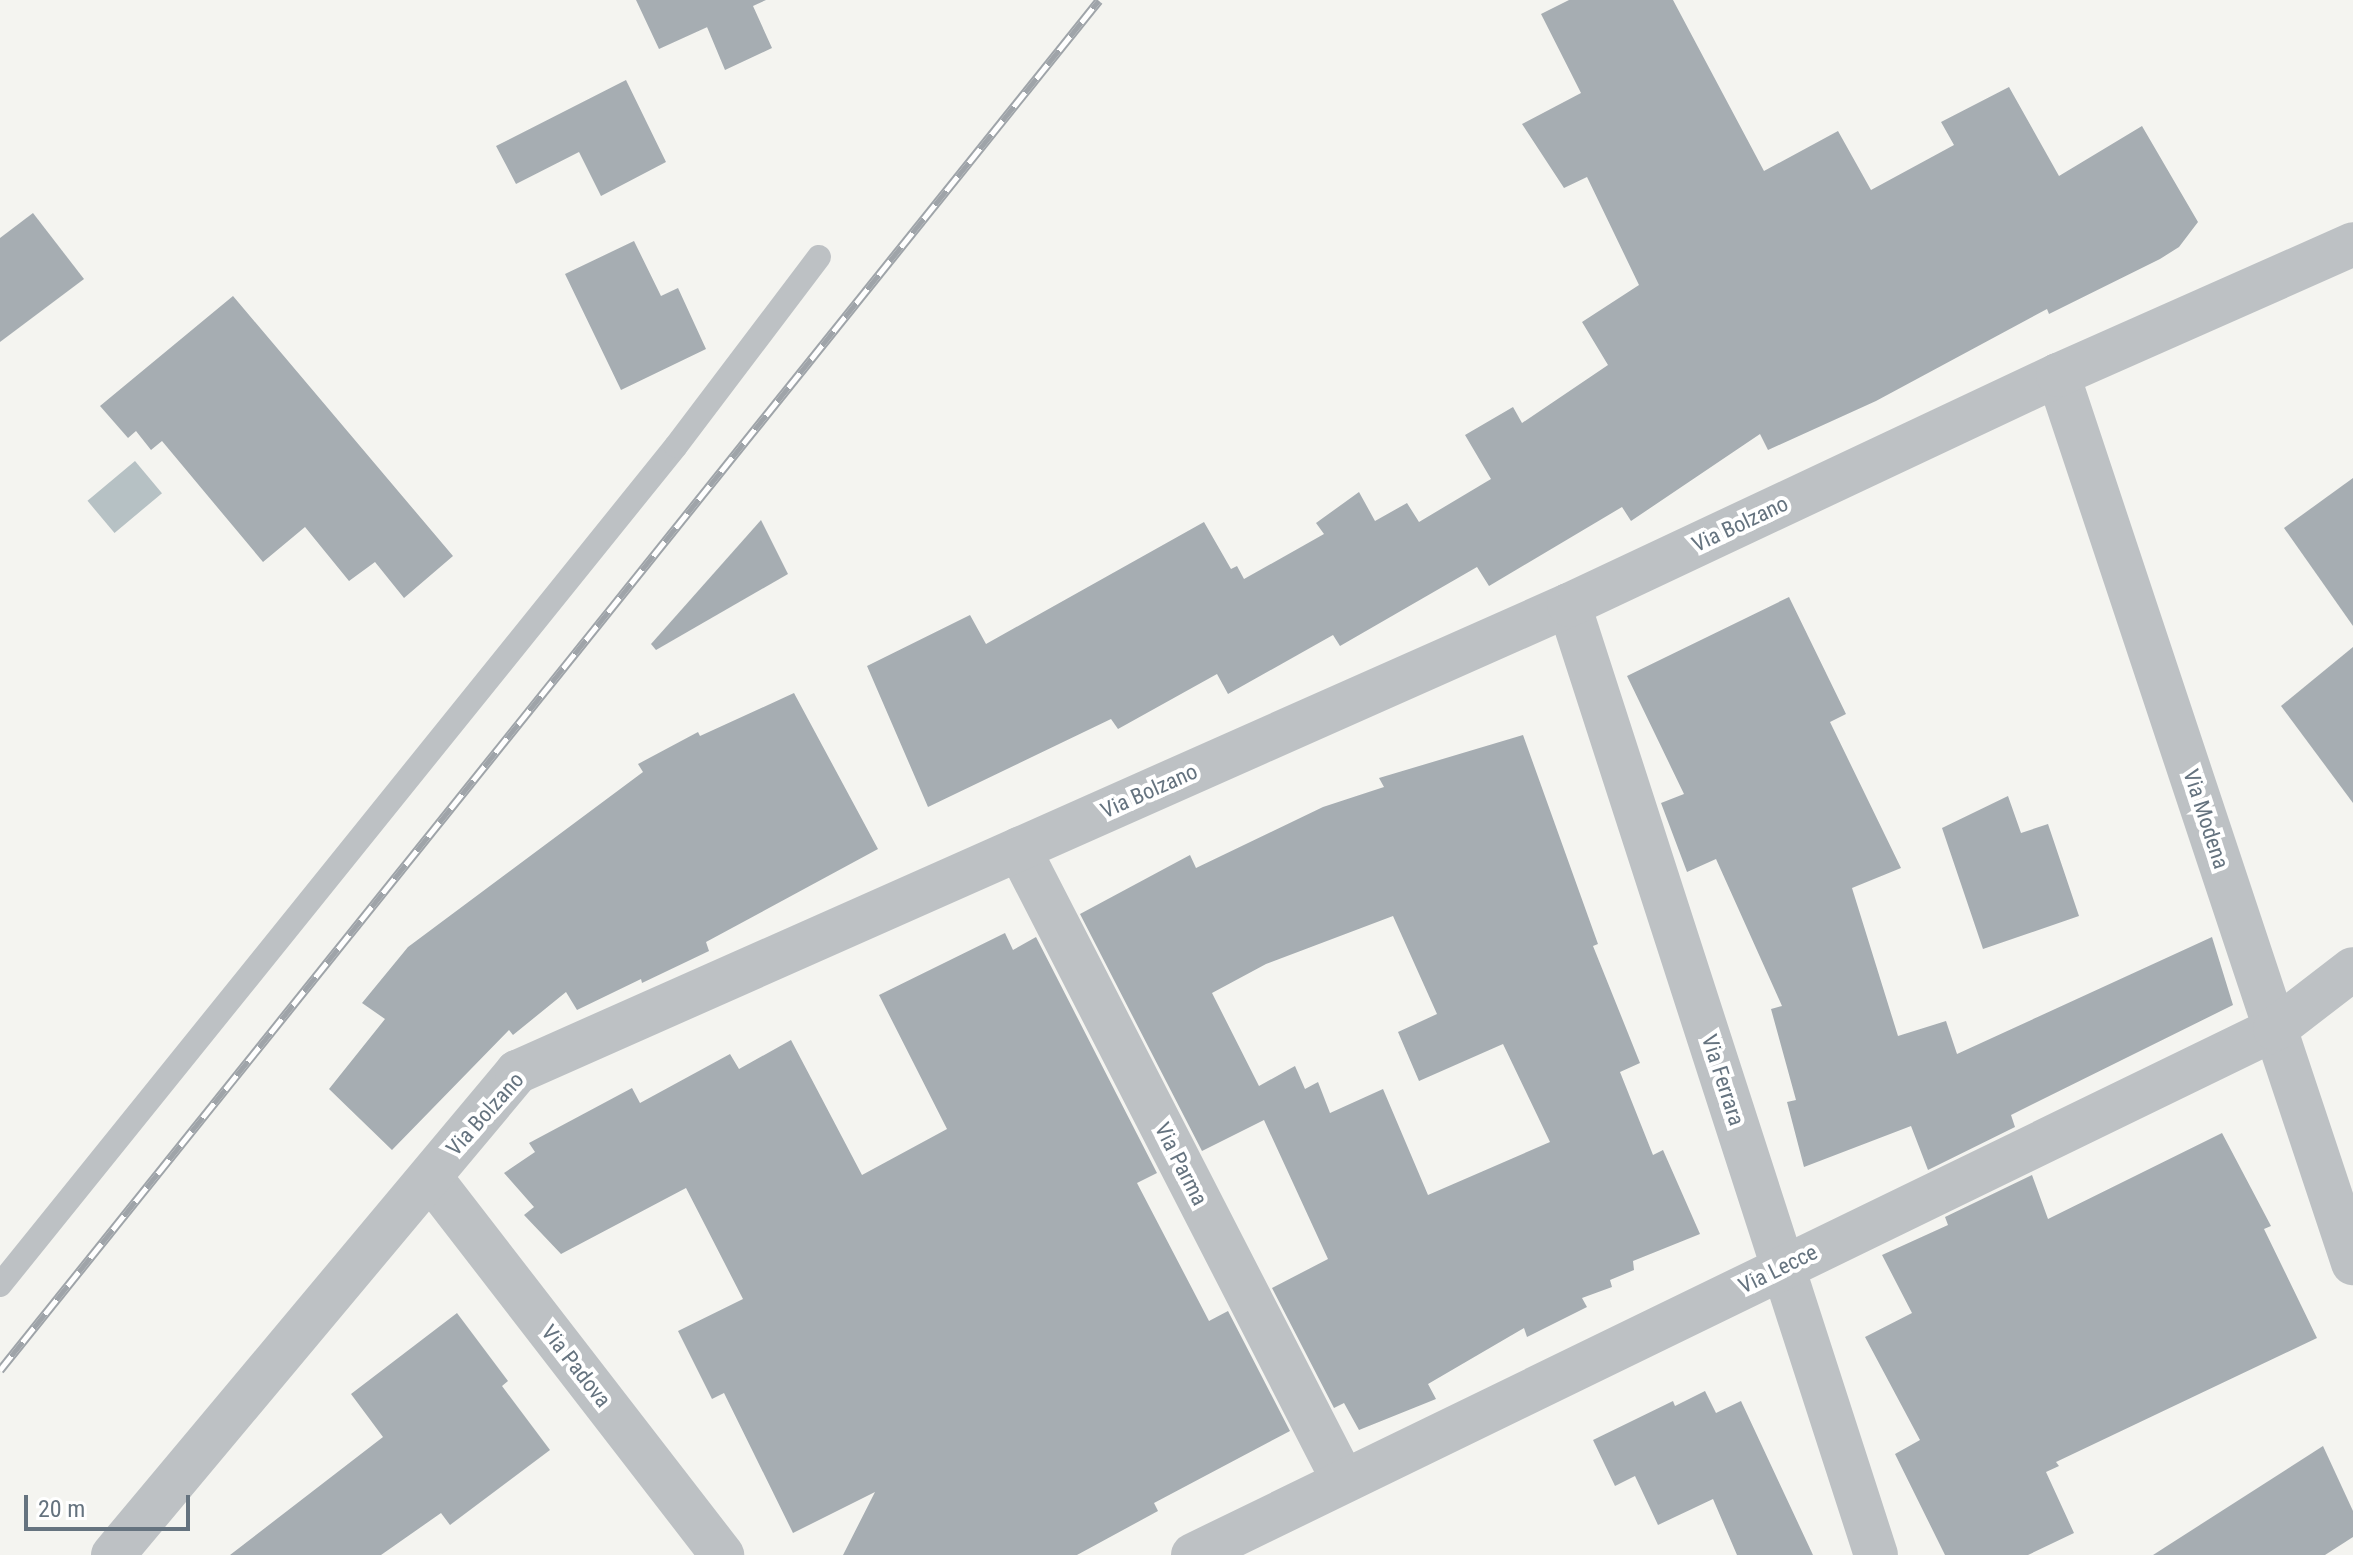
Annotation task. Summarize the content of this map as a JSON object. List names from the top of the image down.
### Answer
{
  "streets": {
    "street": [
      "Via Bolzano",
      "Via Modena",
      "Via Ferrara",
      "Via Parma",
      "Via Lecce",
      "Via Padova"
    ]
  },
  "crossings": [
    ["Via Bolzano", "Via Modena"],
    ["Via Bolzano", "Via Ferrara"],
    ["Via Bolzano", "Via Parma"],
    ["Via Bolzano", "Via Padova"],
    ["Via Modena", "Via Lecce"],
    ["Via Ferrara", "Via Lecce"],
    ["Via Parma", "Via Lecce"]
  ],
  "scale_bar": "20 m"
}
